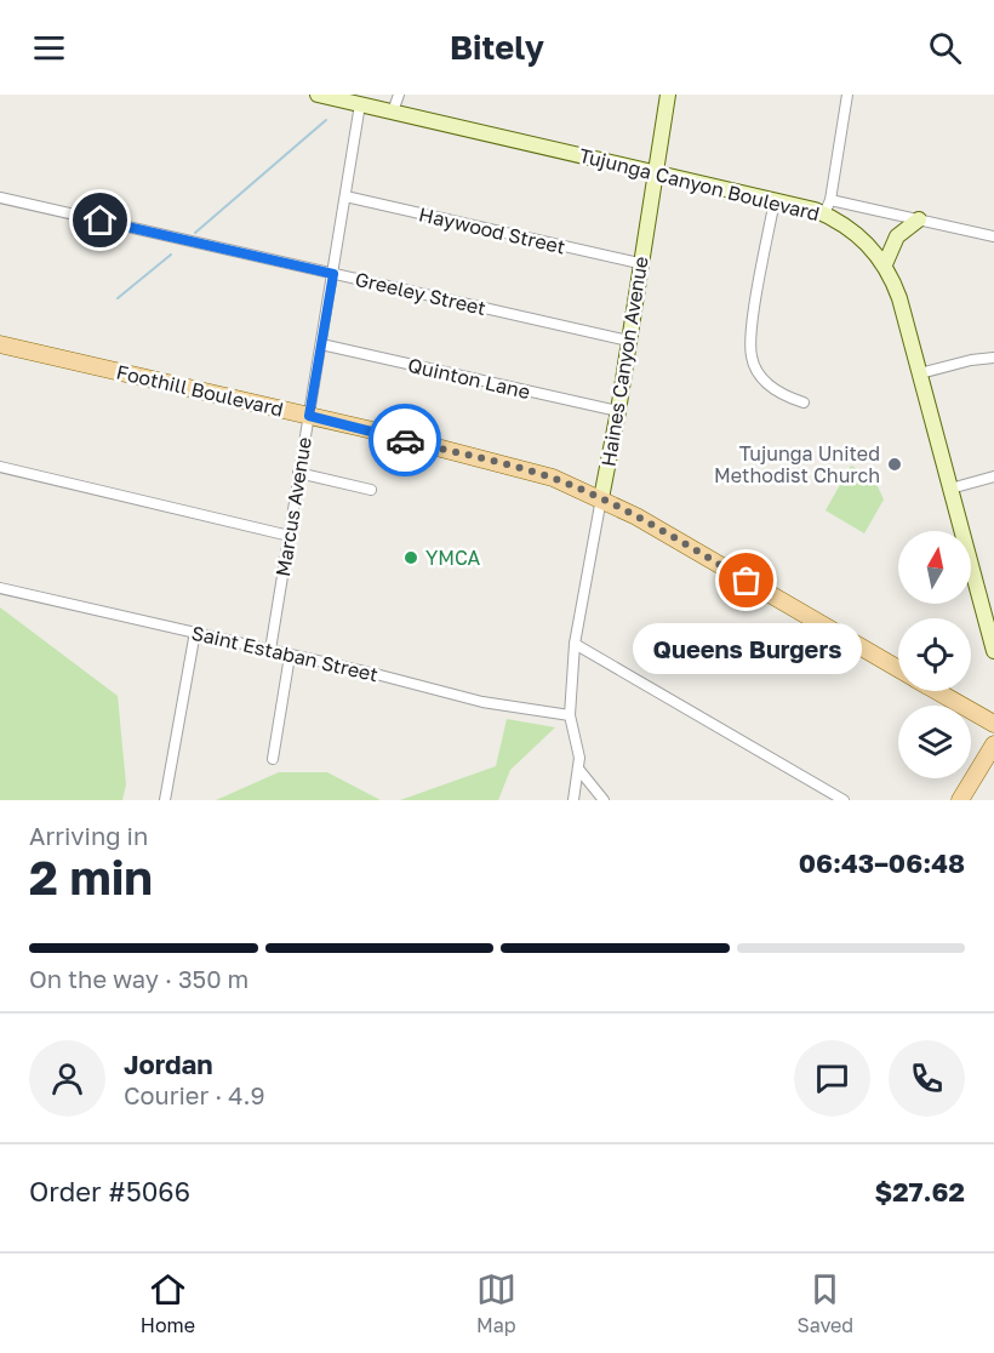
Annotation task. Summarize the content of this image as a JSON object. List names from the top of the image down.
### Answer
{
  "streets": {
    "main road": ["Tujunga Canyon Boulevard", "Haines Canyon Avenue", "Foothill Boulevard"],
    "street": [
      "Haywood Street",
      "Greeley Street",
      "Quinton Lane",
      "Marcus Avenue",
      "Saint Estaban Street"
    ]
  },
  "crossings": [
    ["Tujunga Canyon Boulevard", "Haines Canyon Avenue"],
    ["Tujunga Canyon Boulevard", "Marcus Avenue"],
    ["Haywood Street", "Haines Canyon Avenue"],
    ["Haywood Street", "Marcus Avenue"],
    ["Greeley Street", "Haines Canyon Avenue"],
    ["Greeley Street", "Marcus Avenue"],
    ["Haines Canyon Avenue", "Quinton Lane"],
    ["Haines Canyon Avenue", "Foothill Boulevard"],
    ["Haines Canyon Avenue", "Saint Estaban Street"],
    ["Quinton Lane", "Marcus Avenue"],
    ["Foothill Boulevard", "Marcus Avenue"],
    ["Marcus Avenue", "Saint Estaban Street"]
  ],
  "places": ["Tujunga United Methodist Church", "YMCA", "Queens Burgers"],
  "north": "top",
  "page": {
    "header": "Bitely",
    "bubble": "Queens Burgers",
    "heading": ["2 min", "Arriving in", "06:43–06:48"],
    "panel": [
      "Jordan",
      "Courier · 4.9",
      "Order #5066",
      "$27.62"
    ],
    "bar": "On the way · 350 m",
    "tabs": ["Home", "Map", "Saved"]
  }
}
